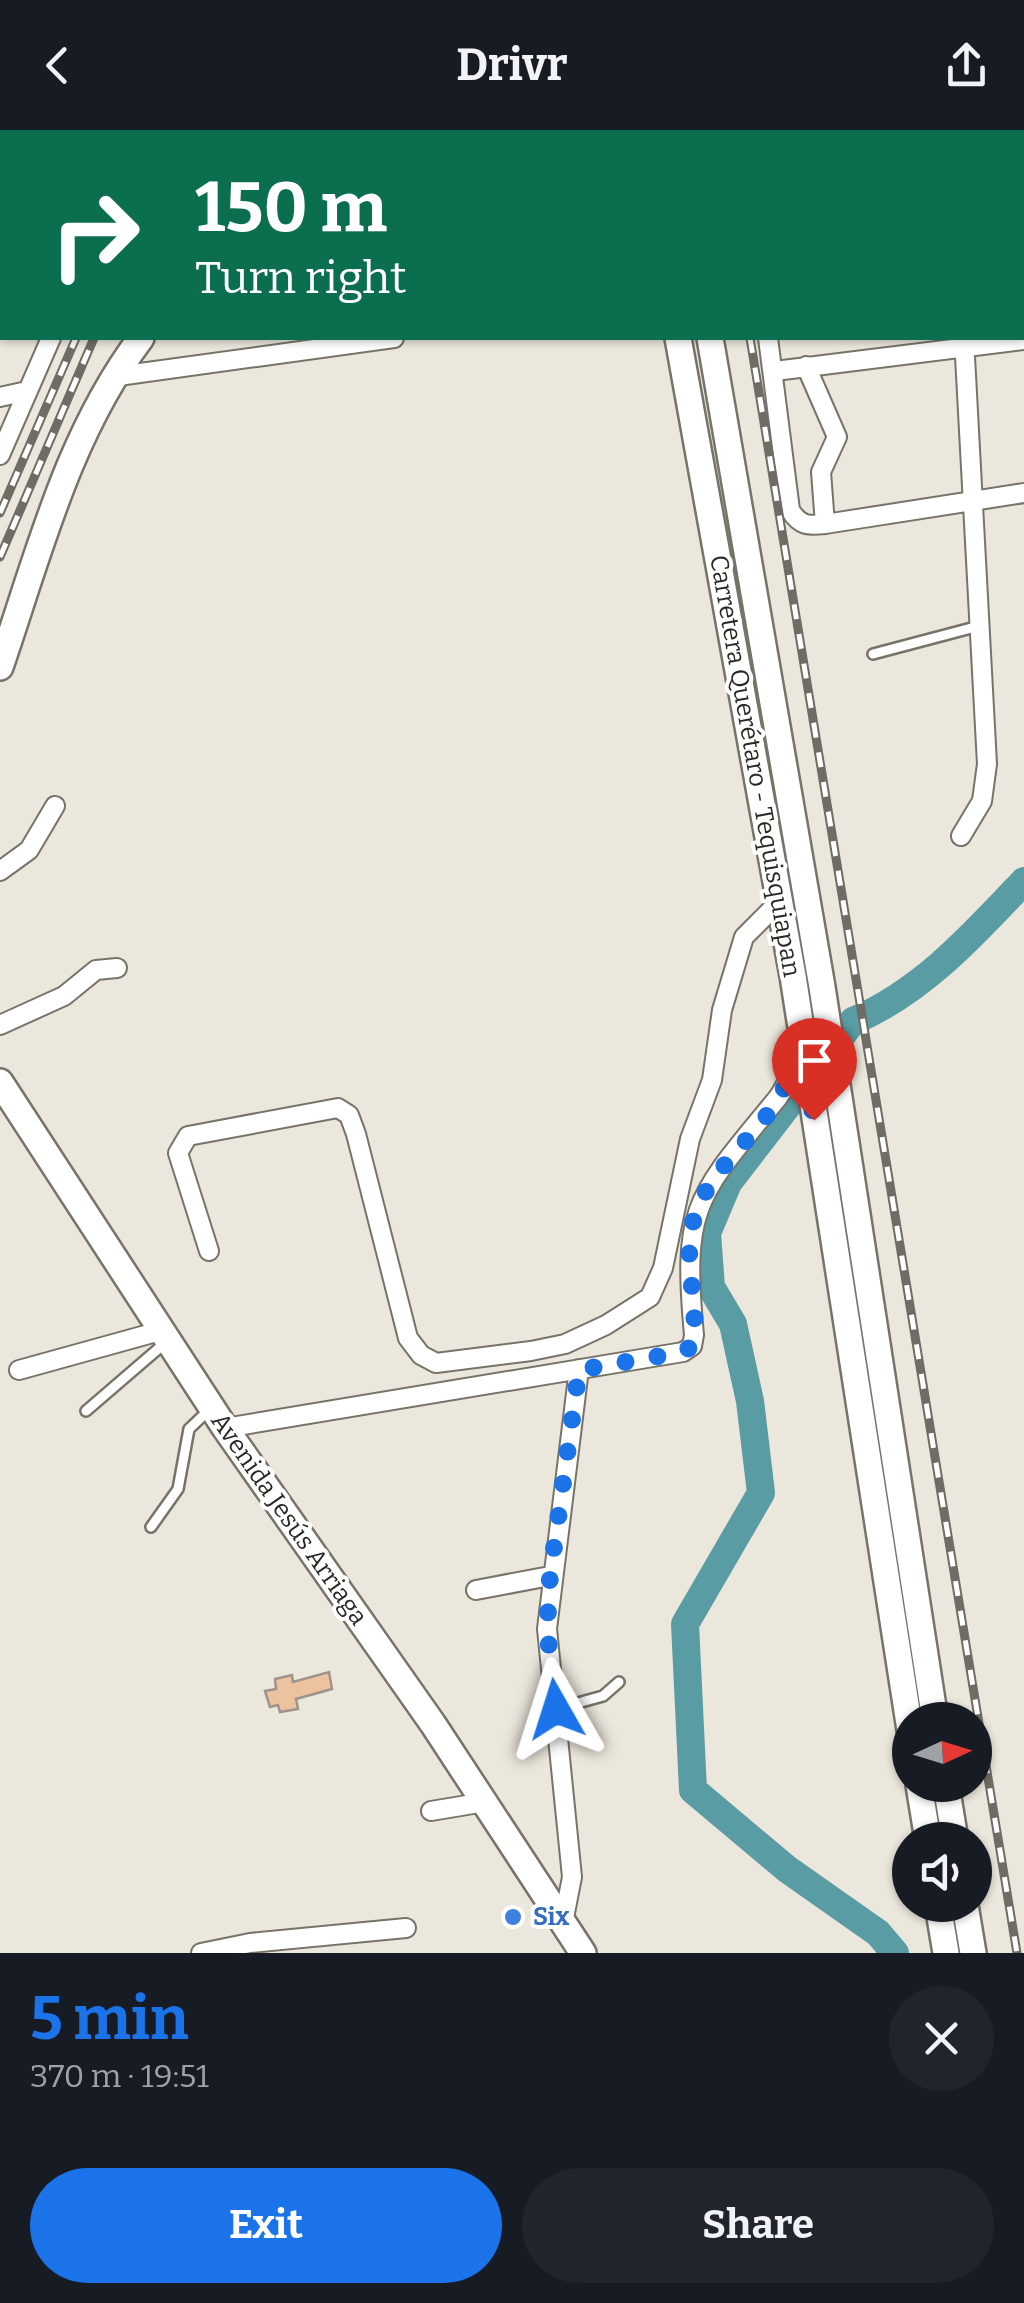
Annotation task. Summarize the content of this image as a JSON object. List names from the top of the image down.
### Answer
{
  "streets": {
    "main road": ["Carretera Querétaro - Tequisquiapan", "Avenida Jesús Arriaga"]
  },
  "places": ["Six"],
  "north": "right",
  "page": {
    "header": "Drivr",
    "turn": ["150 m", "Turn right"],
    "heading": ["5 min", "370 m · 19:51"],
    "buttons": ["Exit", "Share"]
  }
}
